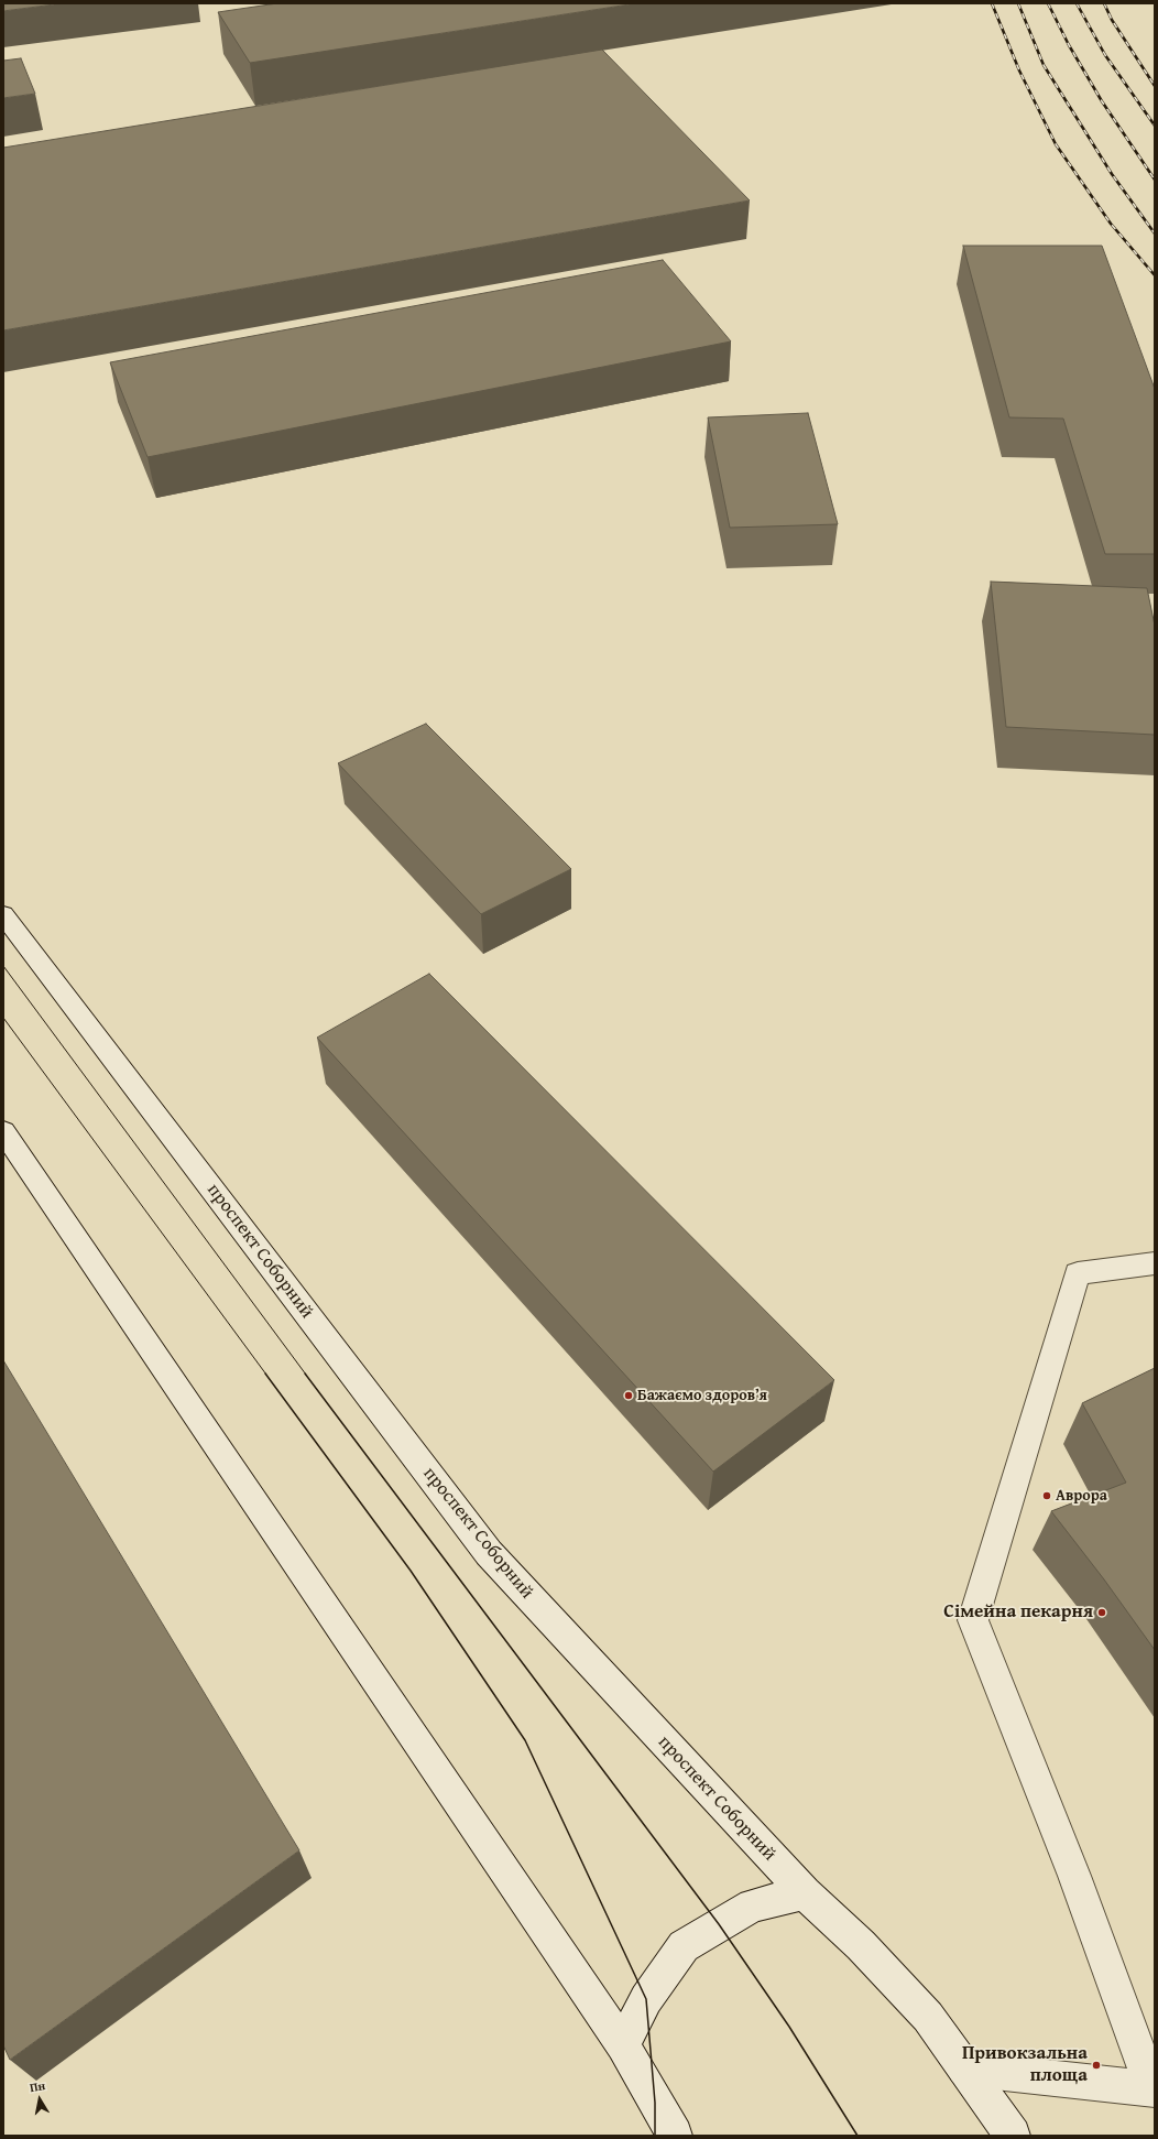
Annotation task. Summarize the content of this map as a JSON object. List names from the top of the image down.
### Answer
{
  "streets": {
    "main road": ["проспект Соборний"]
  },
  "places": [
    "Бажаємо здоровʼя",
    "Аврора",
    "Сімейна пекарня",
    "Привокзальна площа"
  ],
  "north": "top"
}
